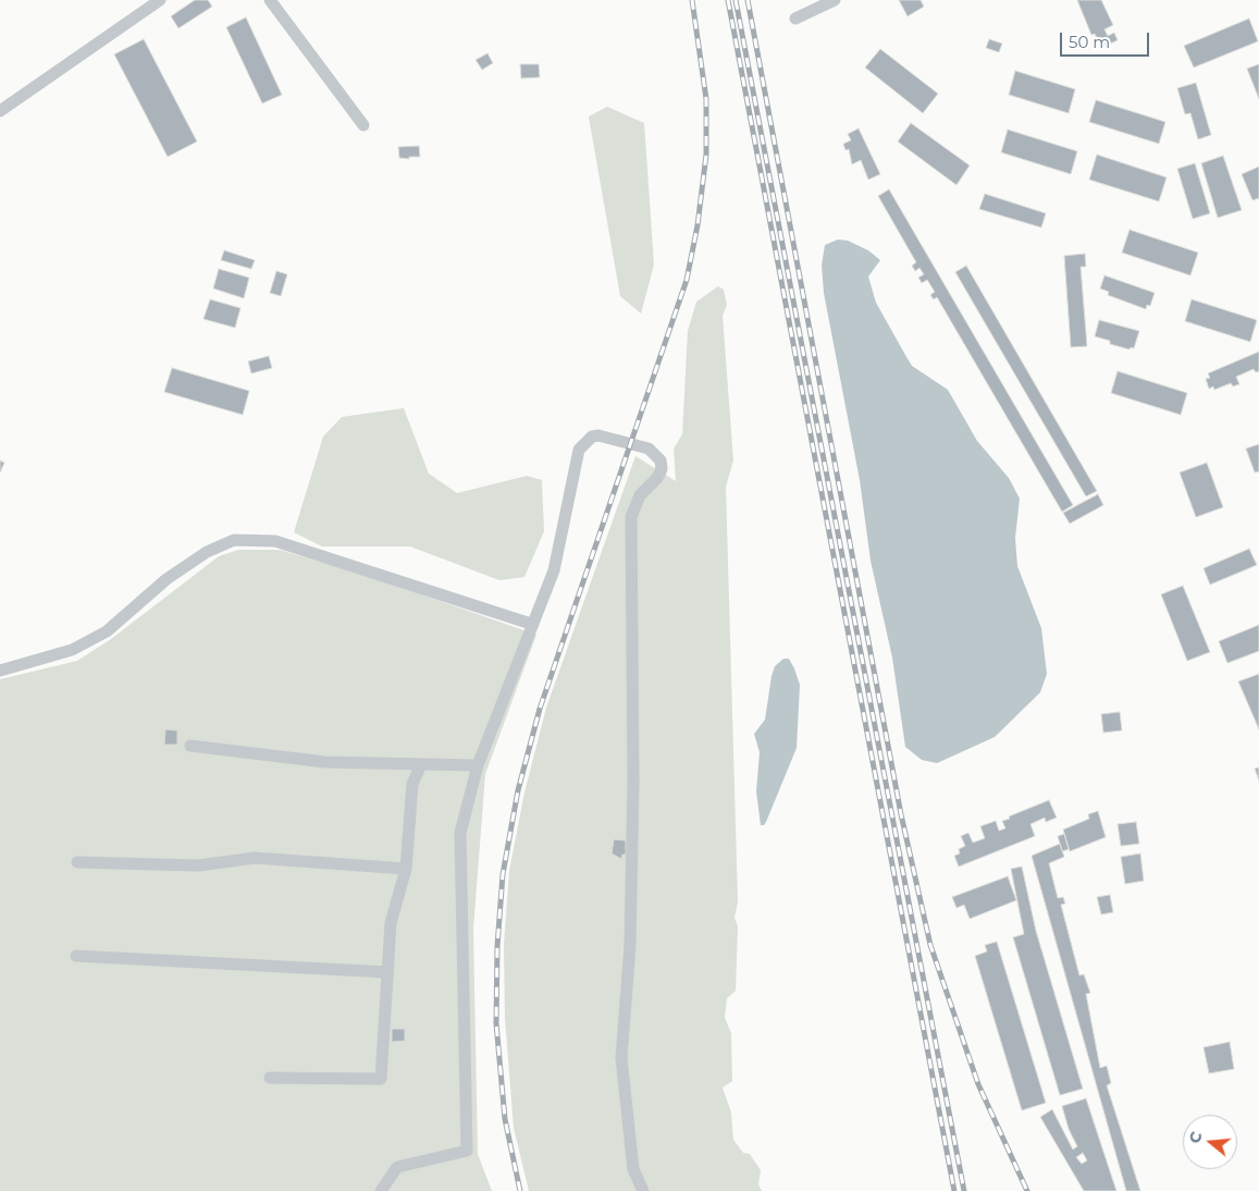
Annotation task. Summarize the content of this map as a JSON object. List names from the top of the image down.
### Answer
{
  "scale_bar": "50 m",
  "north": "left"
}
